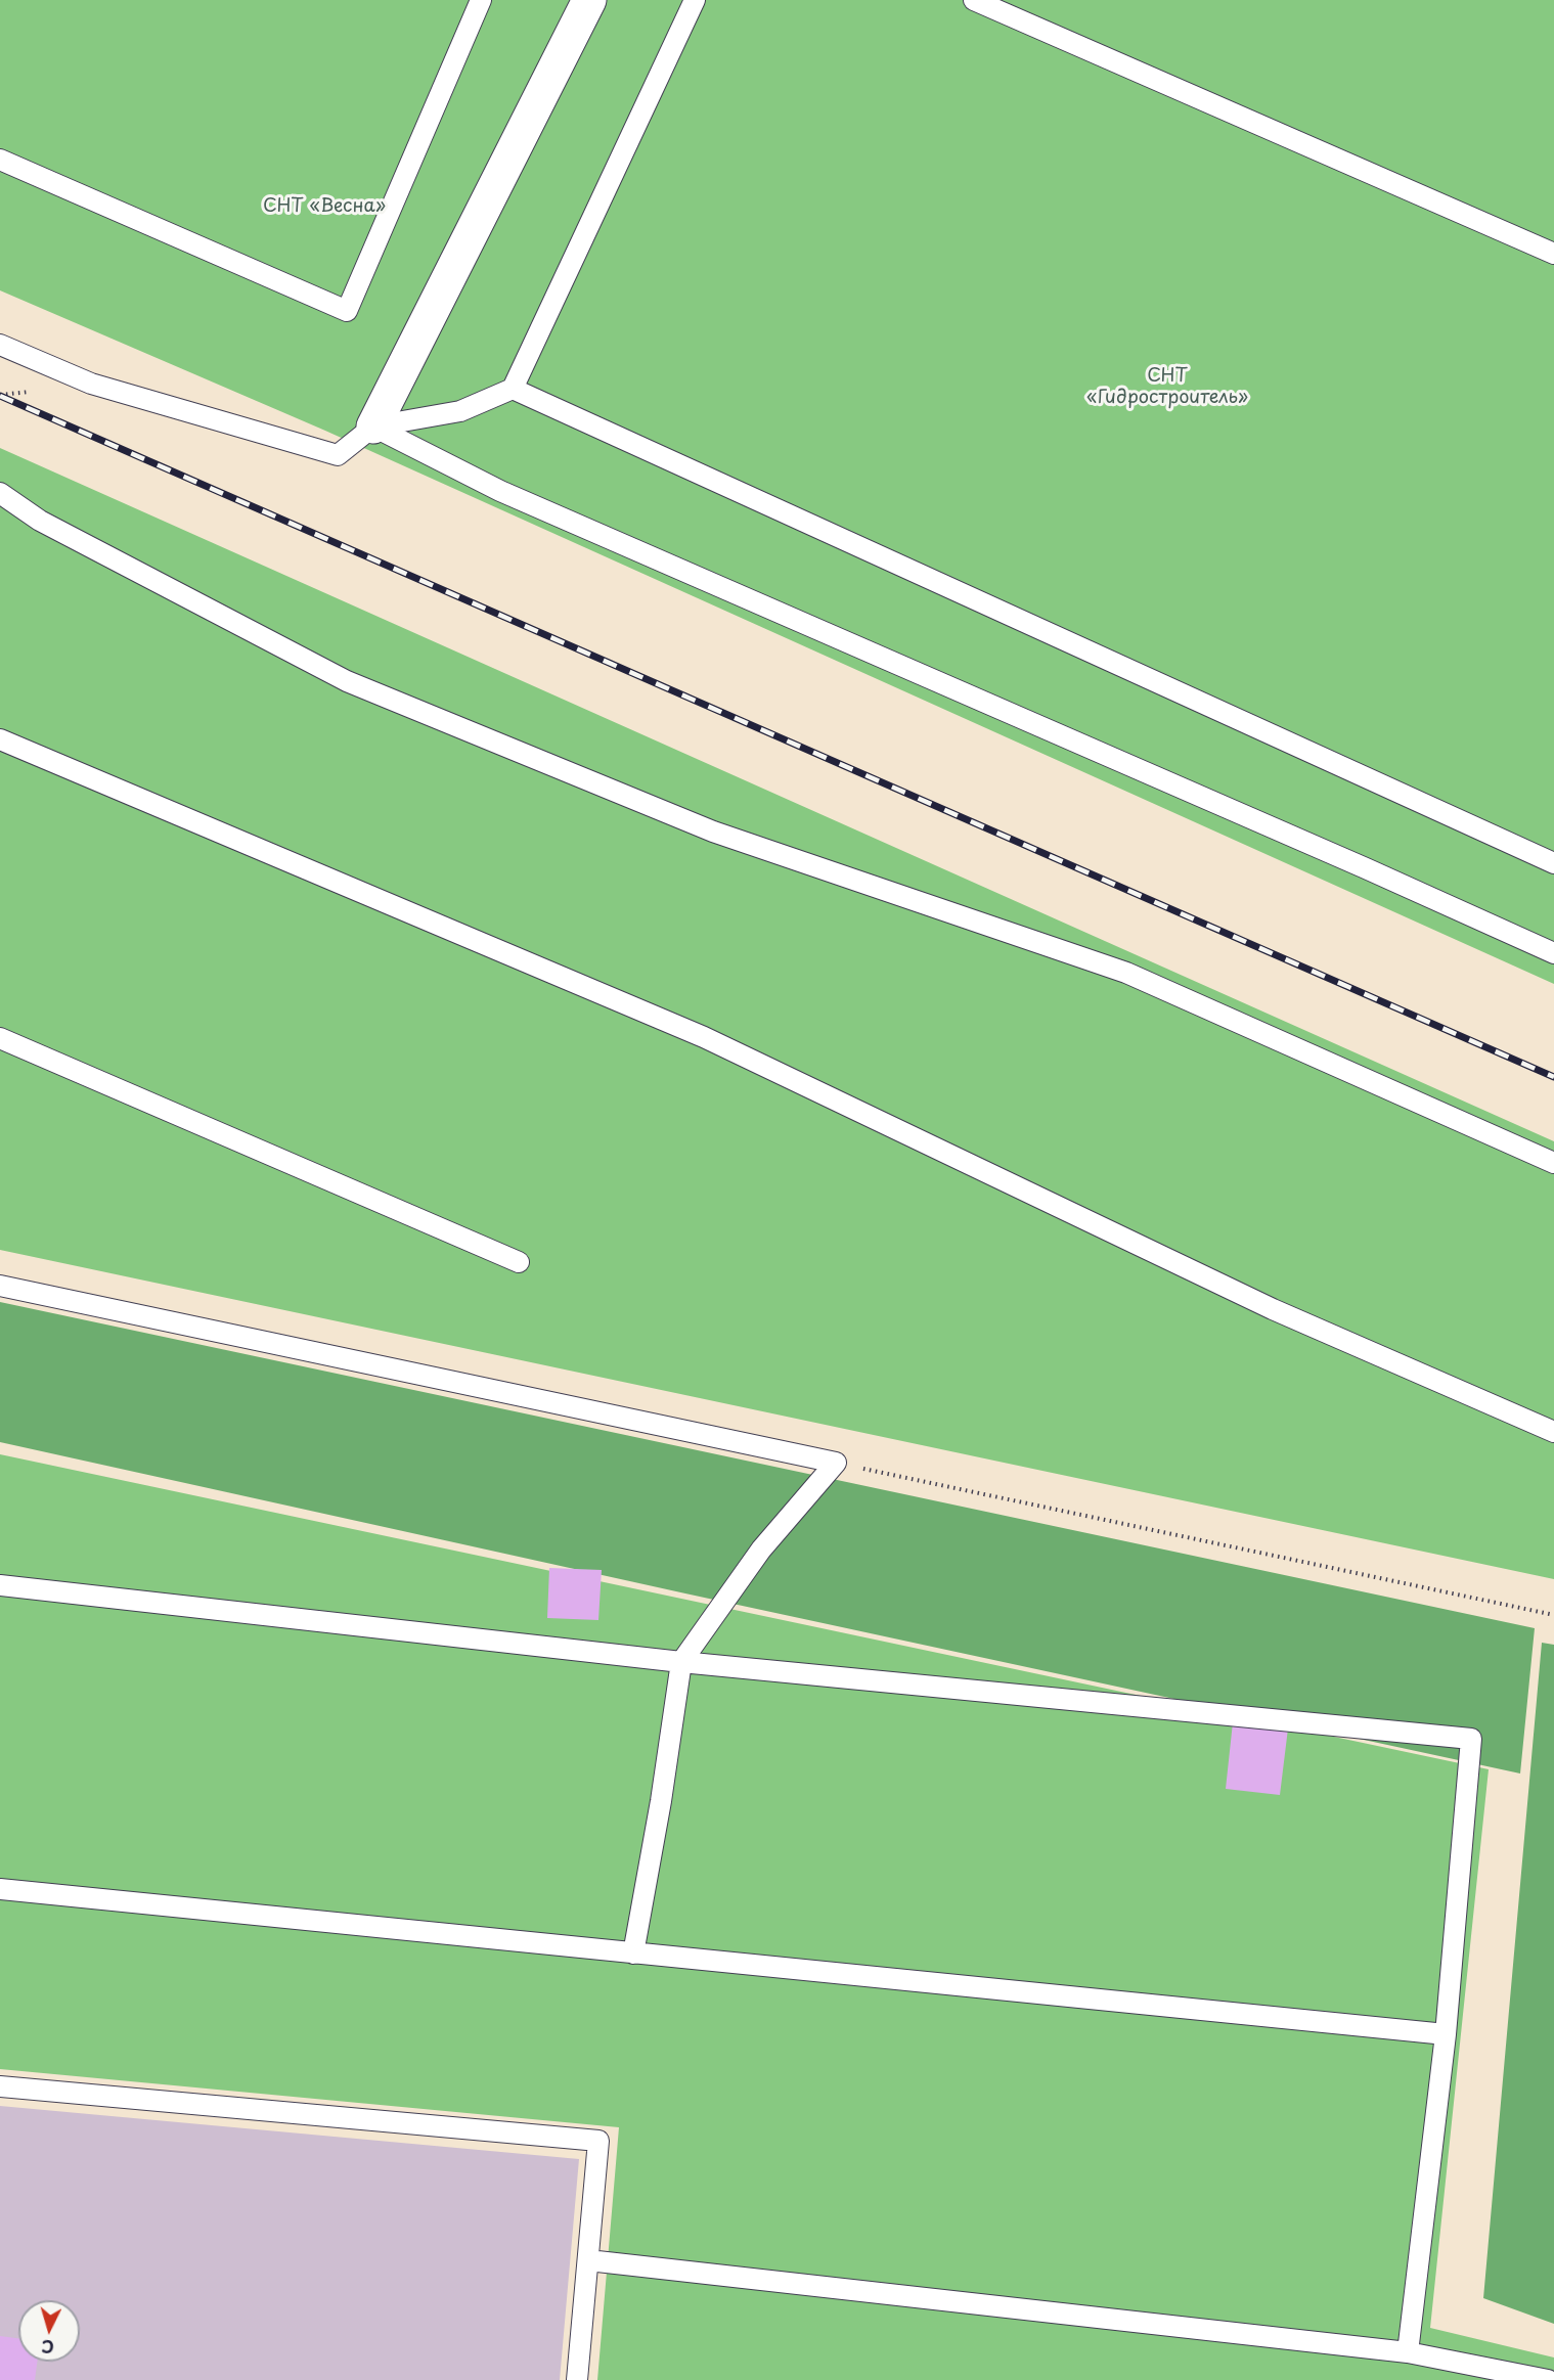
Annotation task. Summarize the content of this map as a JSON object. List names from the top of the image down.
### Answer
{
  "parks": ["СНТ «Весна»", "СНТ «Гидростроитель»"],
  "north": "bottom"
}
